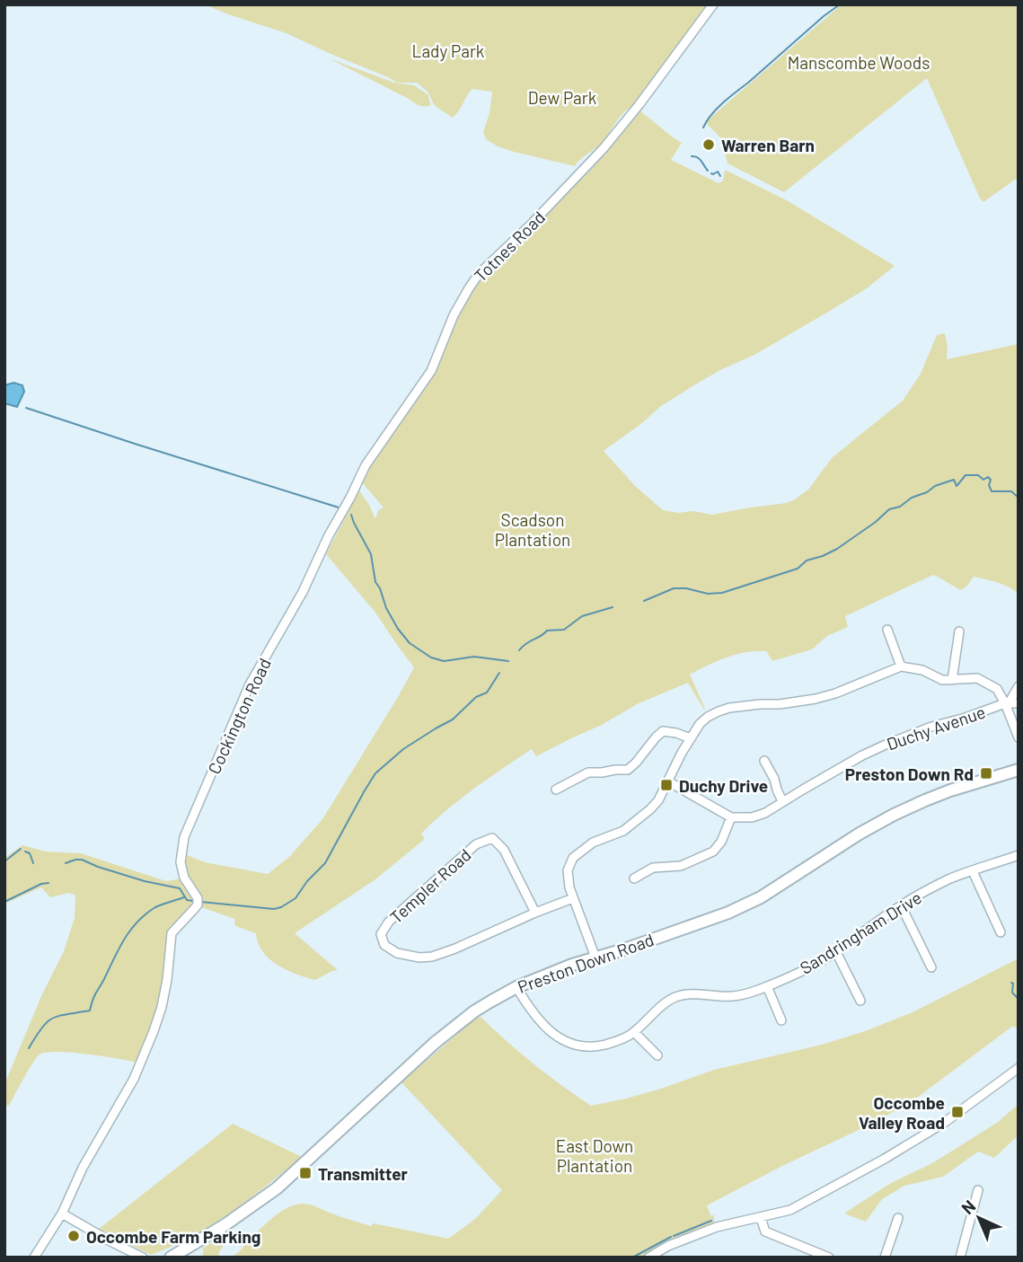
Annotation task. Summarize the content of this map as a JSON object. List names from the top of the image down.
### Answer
{
  "streets": {
    "street": [
      "Totnes Road",
      "Cockington Road",
      "Duchy Avenue",
      "Templer Road",
      "Sandringham Drive",
      "Preston Down Road"
    ]
  },
  "crossings": [
    ["Totnes Road", "Cockington Road"],
    ["Sandringham Drive", "Preston Down Road"]
  ],
  "parks": [
    "Lady Park",
    "Manscombe Woods",
    "Dew Park",
    "Scadson Plantation",
    "East Down Plantation"
  ],
  "places": {
    "other": ["Warren Barn", "Occombe Farm Parking"],
    "transit": [
      "Preston Down Rd",
      "Duchy Drive",
      "Occombe Valley Road",
      "Transmitter"
    ]
  },
  "north": "top left"
}
